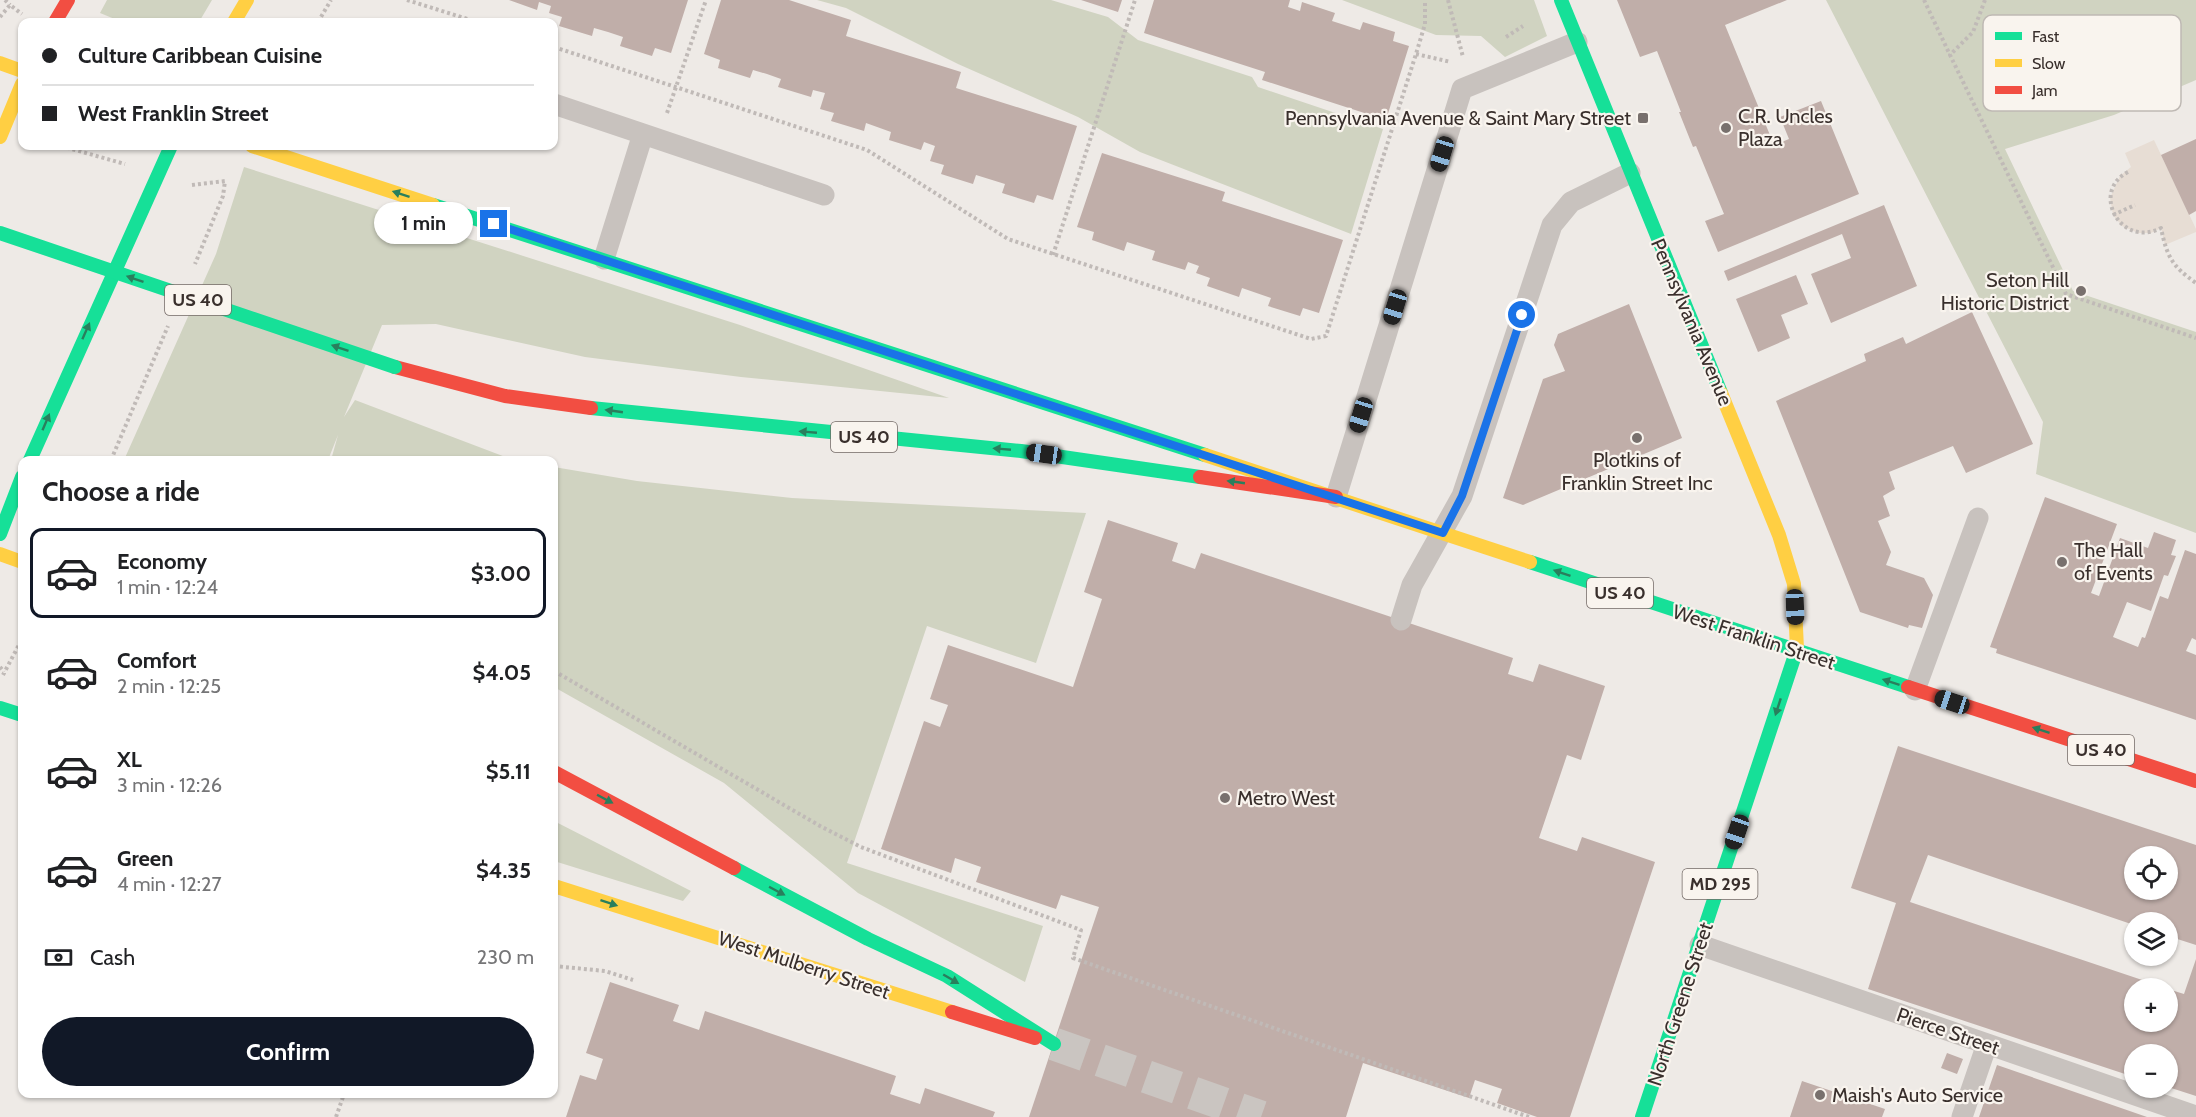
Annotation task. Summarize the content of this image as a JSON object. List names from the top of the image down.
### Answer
{
  "streets": {
    "main road": [
      "US 40",
      "Pennsylvania Avenue",
      "West Franklin Street",
      "MD 295",
      "West Mulberry Street",
      "North Greene Street"
    ],
    "lane": ["Pierce Street"]
  },
  "crossings": [
    ["US 40", "West Franklin Street"],
    ["Pennsylvania Avenue", "West Franklin Street"],
    ["Pennsylvania Avenue", "North Greene Street"],
    ["West Franklin Street", "North Greene Street"],
    ["North Greene Street", "Pierce Street"]
  ],
  "one_way": ["West Franklin Street", "North Greene Street"],
  "places": {
    "transit": ["Pennsylvania Avenue & Saint Mary Street"],
    "other": [
      "C.R. Uncles Plaza",
      "Seton Hill Historic District",
      "Plotkins of Franklin Street Inc",
      "The Hall of Events",
      "Metro West",
      "Maish's Auto Service"
    ]
  },
  "legend": ["Fast", "Slow", "Jam"],
  "page": {
    "banner": ["Culture Caribbean Cuisine", "West Franklin Street"],
    "bubble": "1 min",
    "heading": "Choose a ride",
    "list": [
      {
        "name": "Economy",
        "note": "1 min · 12:24",
        "value": "$3.00"
      },
      {
        "name": "Comfort",
        "note": "2 min · 12:25",
        "value": "$4.05"
      },
      {
        "name": "XL",
        "note": "3 min · 12:26",
        "value": "$5.11"
      },
      {
        "name": "Green",
        "note": "4 min · 12:27",
        "value": "$4.35"
      }
    ],
    "map_buttons": ["+", "−"],
    "pay": ["Cash", "230 m"],
    "buttons": "Confirm"
  }
}
